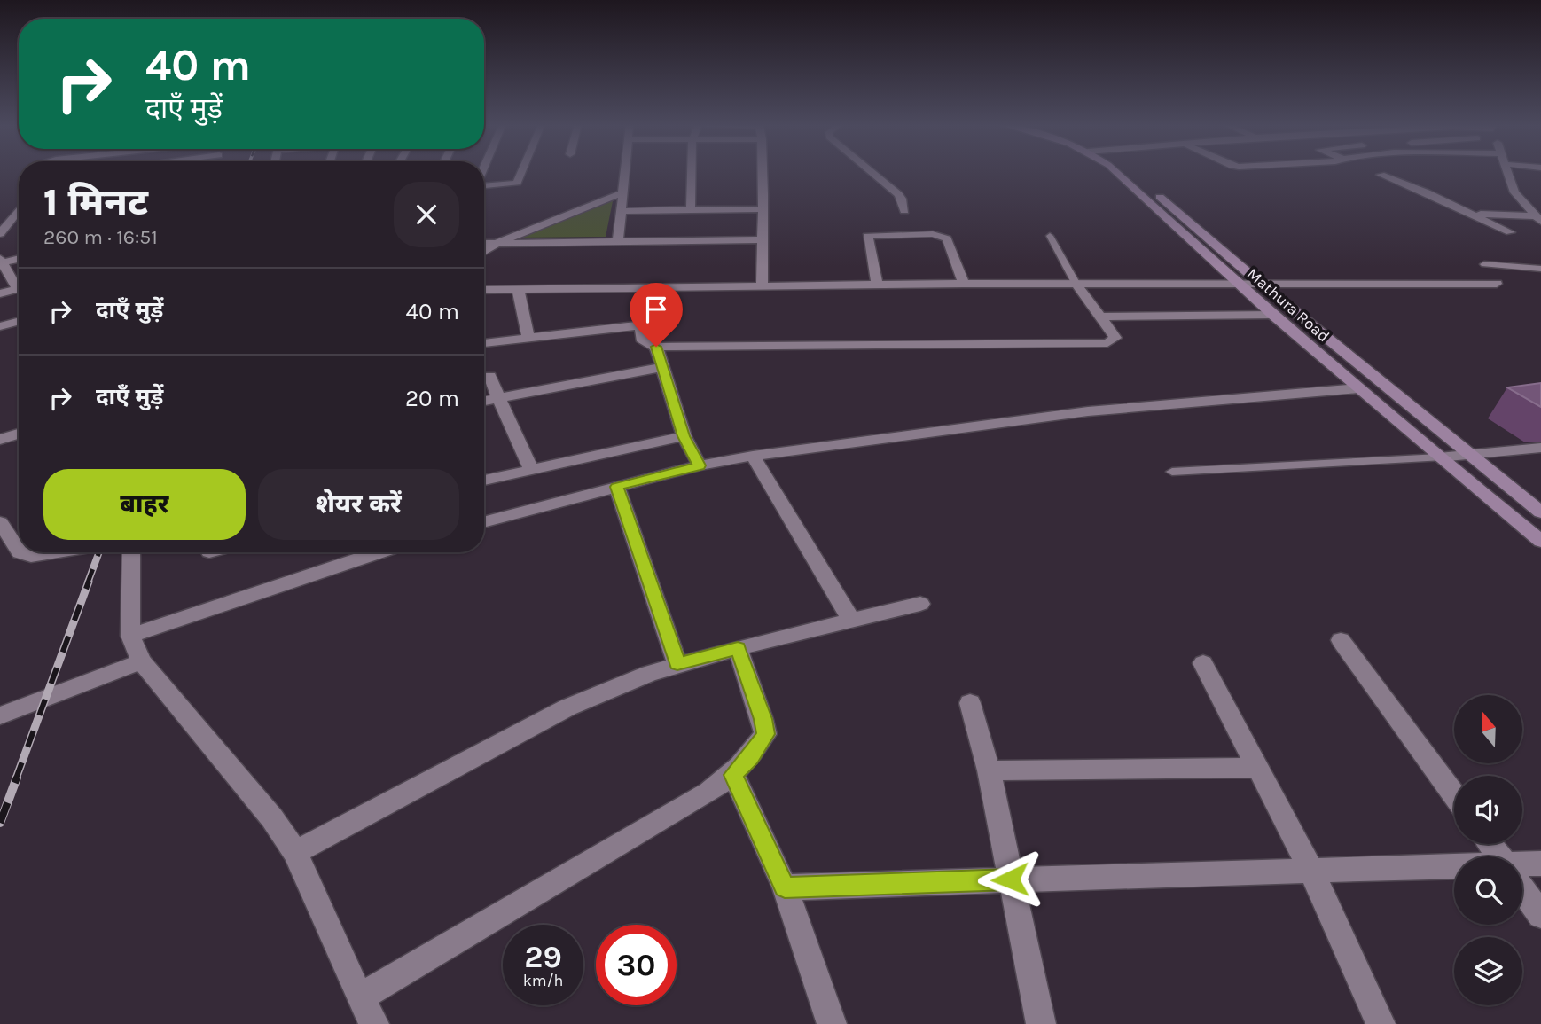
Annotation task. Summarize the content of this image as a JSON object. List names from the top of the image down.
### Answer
{
  "streets": {
    "main road": ["Mathura Road"]
  },
  "north": "top",
  "page": {
    "turn": ["40 m", "दाएँ मुड़ें"],
    "heading": ["1 मिनट", "260 m · 16:51"],
    "list": [
      {
        "name": "दाएँ मुड़ें",
        "value": "40 m"
      },
      {
        "name": "दाएँ मुड़ें",
        "value": "20 m"
      }
    ],
    "buttons": ["बाहर", "शेयर करें"],
    "speed": "29 km/h",
    "limit": "30"
  }
}
